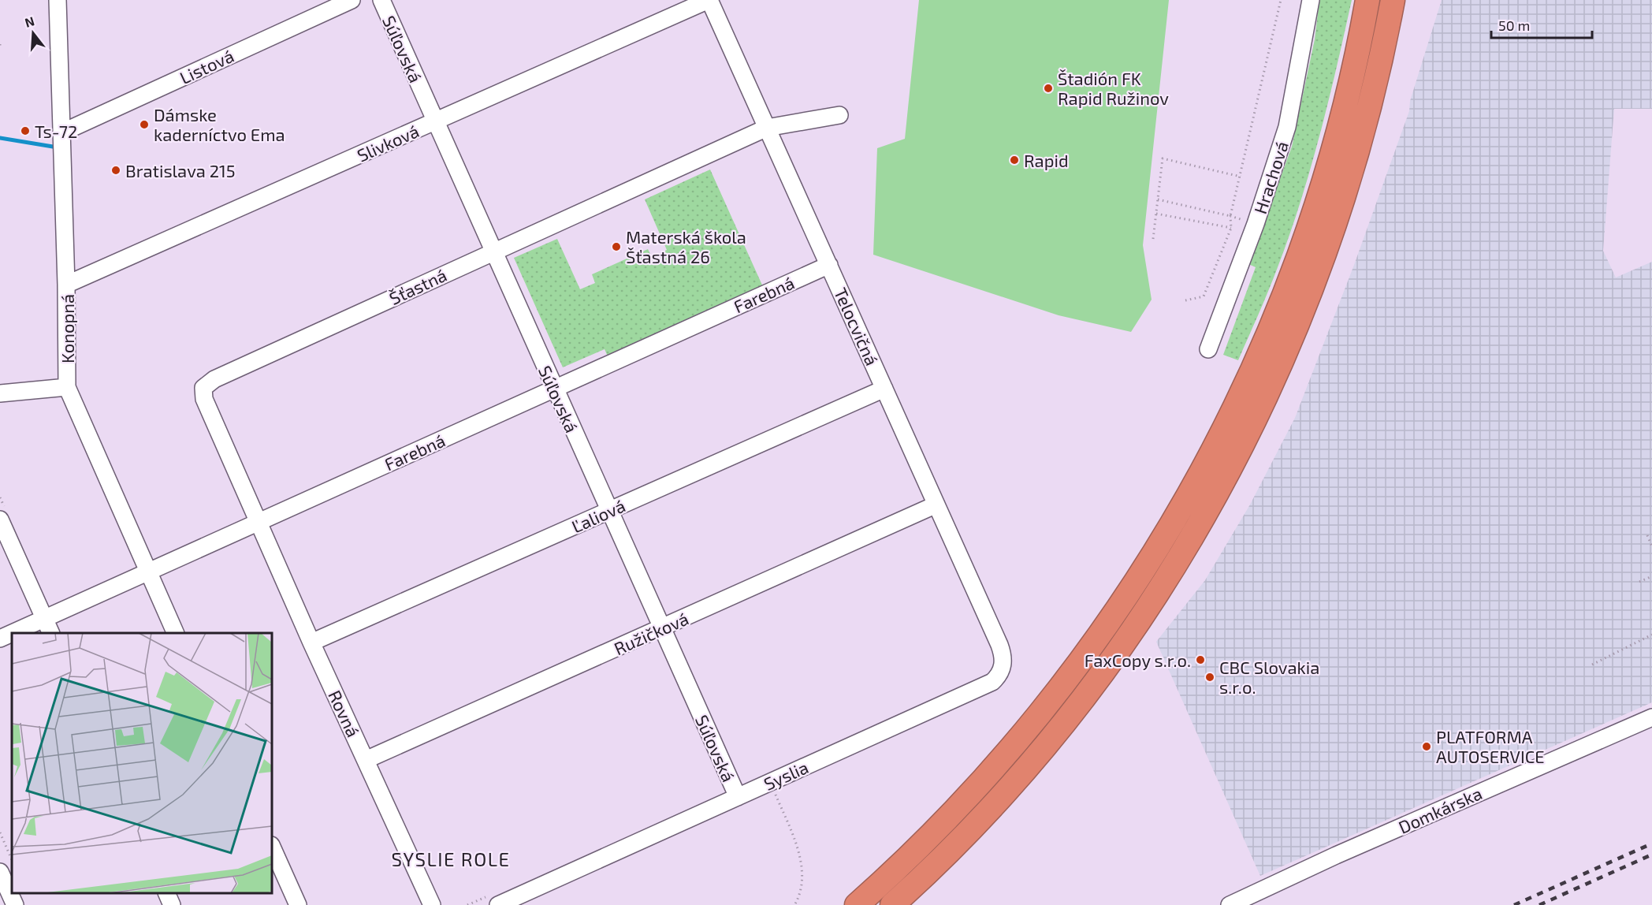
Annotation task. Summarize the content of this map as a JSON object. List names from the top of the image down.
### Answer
{
  "streets": {
    "street": [
      "Súľovská",
      "Listová",
      "Slivková",
      "Hrachová",
      "Šťastná",
      "Farebná",
      "Telocvičná",
      "Konopná",
      "Ľaliová",
      "Ružičková",
      "Rovná",
      "Syslia",
      "Domkárska"
    ]
  },
  "crossings": [
    ["Súľovská", "Slivková"],
    ["Súľovská", "Šťastná"],
    ["Súľovská", "Farebná"],
    ["Súľovská", "Ľaliová"],
    ["Súľovská", "Ružičková"],
    ["Súľovská", "Syslia"],
    ["Listová", "Konopná"],
    ["Slivková", "Telocvičná"],
    ["Slivková", "Konopná"],
    ["Šťastná", "Farebná"],
    ["Šťastná", "Telocvičná"],
    ["Šťastná", "Rovná"],
    ["Farebná", "Telocvičná"],
    ["Farebná", "Konopná"],
    ["Farebná", "Rovná"],
    ["Telocvičná", "Ľaliová"],
    ["Telocvičná", "Ružičková"],
    ["Telocvičná", "Syslia"],
    ["Ľaliová", "Rovná"],
    ["Ružičková", "Rovná"]
  ],
  "districts": ["SYSLIE ROLE"],
  "places": [
    "Štadión FK Rapid Ružinov",
    "Dámske kaderníctvo Ema",
    "Ts-72",
    "Rapid",
    "Bratislava 215",
    "Materská škola Šťastná 26",
    "FaxCopy s.r.o.",
    "CBC Slovakia s.r.o.",
    "PLATFORMA AUTOSERVICE"
  ],
  "scale_bar": "50 m",
  "north": "top"
}
